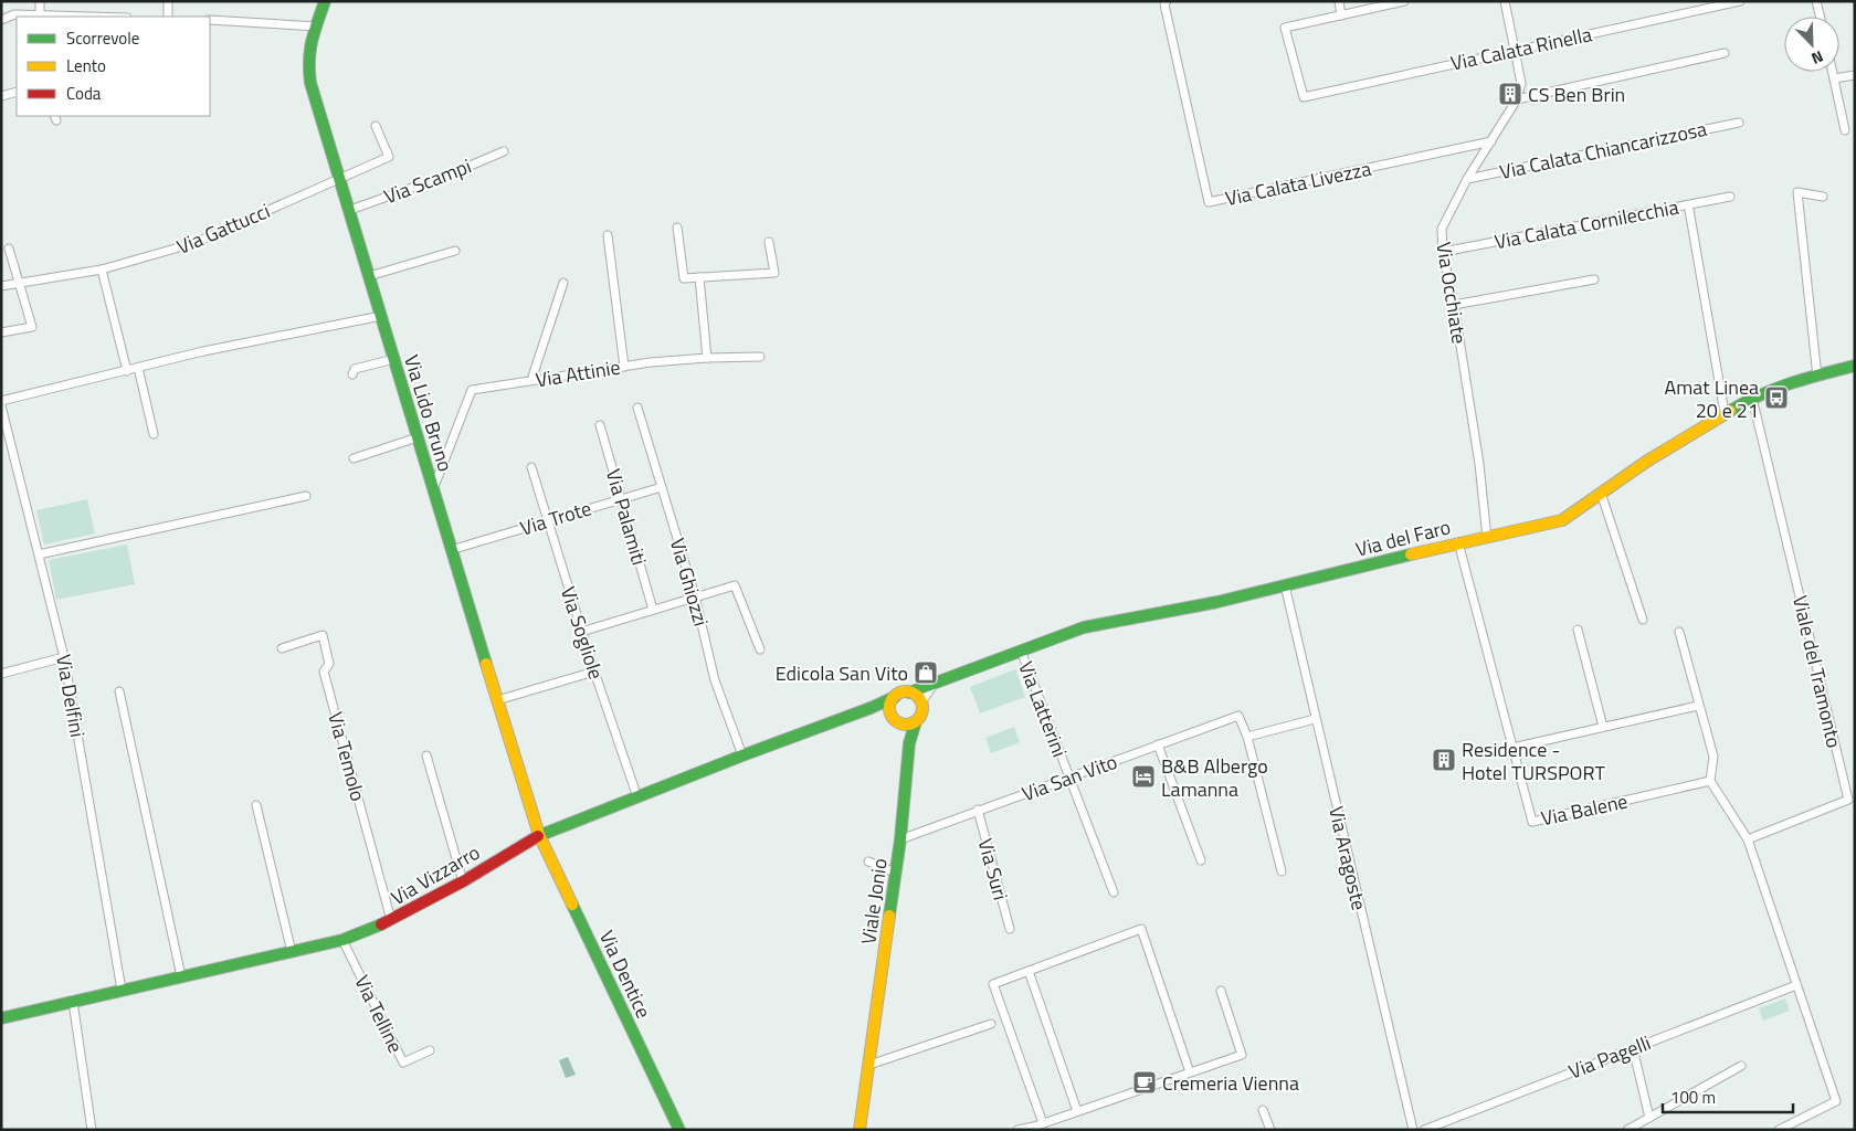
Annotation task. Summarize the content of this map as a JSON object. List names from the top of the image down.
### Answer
{
  "streets": {
    "street": [
      "Via Calata Rinella",
      "Via Calata Chiancarizzosa",
      "Via Scampi",
      "Via Calata Livezza",
      "Via Calata Cornilecchia",
      "Via Gattucci",
      "Via Occhiate",
      "Via Attinie",
      "Via Lido Bruno",
      "Via Palamiti",
      "Via Trote",
      "Via del Faro",
      "Via Ghiozzi",
      "Via Sogliole",
      "Viale del Tramonto",
      "Via Delfini",
      "Via Latterini",
      "Via Temolo",
      "Via San Vito",
      "Via Balene",
      "Via Aragoste",
      "Via Suri",
      "Via Vizzarro",
      "Viale Jonio",
      "Via Dentice",
      "Via Telline",
      "Via Pagelli"
    ]
  },
  "crossings": [
    ["Via Calata Rinella", "Via Occhiate"],
    ["Via Calata Chiancarizzosa", "Via Occhiate"],
    ["Via Scampi", "Via Lido Bruno"],
    ["Via Calata Livezza", "Via Occhiate"],
    ["Via Calata Cornilecchia", "Via Occhiate"],
    ["Via Gattucci", "Via Lido Bruno"],
    ["Via Occhiate", "Via del Faro"],
    ["Via Attinie", "Via Lido Bruno"],
    ["Via Lido Bruno", "Via Trote"],
    ["Via Lido Bruno", "Via Delfini"],
    ["Via Lido Bruno", "Via Vizzarro"],
    ["Via Lido Bruno", "Via Dentice"],
    ["Via Palamiti", "Via Trote"],
    ["Via Trote", "Via Ghiozzi"],
    ["Via Trote", "Via Sogliole"],
    ["Via del Faro", "Viale del Tramonto"],
    ["Via del Faro", "Via Latterini"],
    ["Via del Faro", "Via Balene"],
    ["Via del Faro", "Via Aragoste"],
    ["Via del Faro", "Via Vizzarro"],
    ["Via del Faro", "Viale Jonio"],
    ["Via Ghiozzi", "Via Vizzarro"],
    ["Via Sogliole", "Via Vizzarro"],
    ["Via Delfini", "Via Vizzarro"],
    ["Via Latterini", "Via San Vito"],
    ["Via Temolo", "Via Vizzarro"],
    ["Via San Vito", "Via Suri"],
    ["Via San Vito", "Viale Jonio"],
    ["Via Vizzarro", "Viale Jonio"],
    ["Via Vizzarro", "Via Dentice"],
    ["Via Vizzarro", "Via Telline"]
  ],
  "places": {
    "building": ["CS Ben Brin", "Residence - Hotel TURSPORT"],
    "bus stop": ["Amat Linea 20 e 21"],
    "shop": ["Edicola San Vito"],
    "hotel": ["B&B Albergo Lamanna"],
    "cafe": ["Cremeria Vienna"]
  },
  "legend": ["Scorrevole", "Lento", "Coda"],
  "scale_bar": "100 m",
  "north": "bottom right"
}
